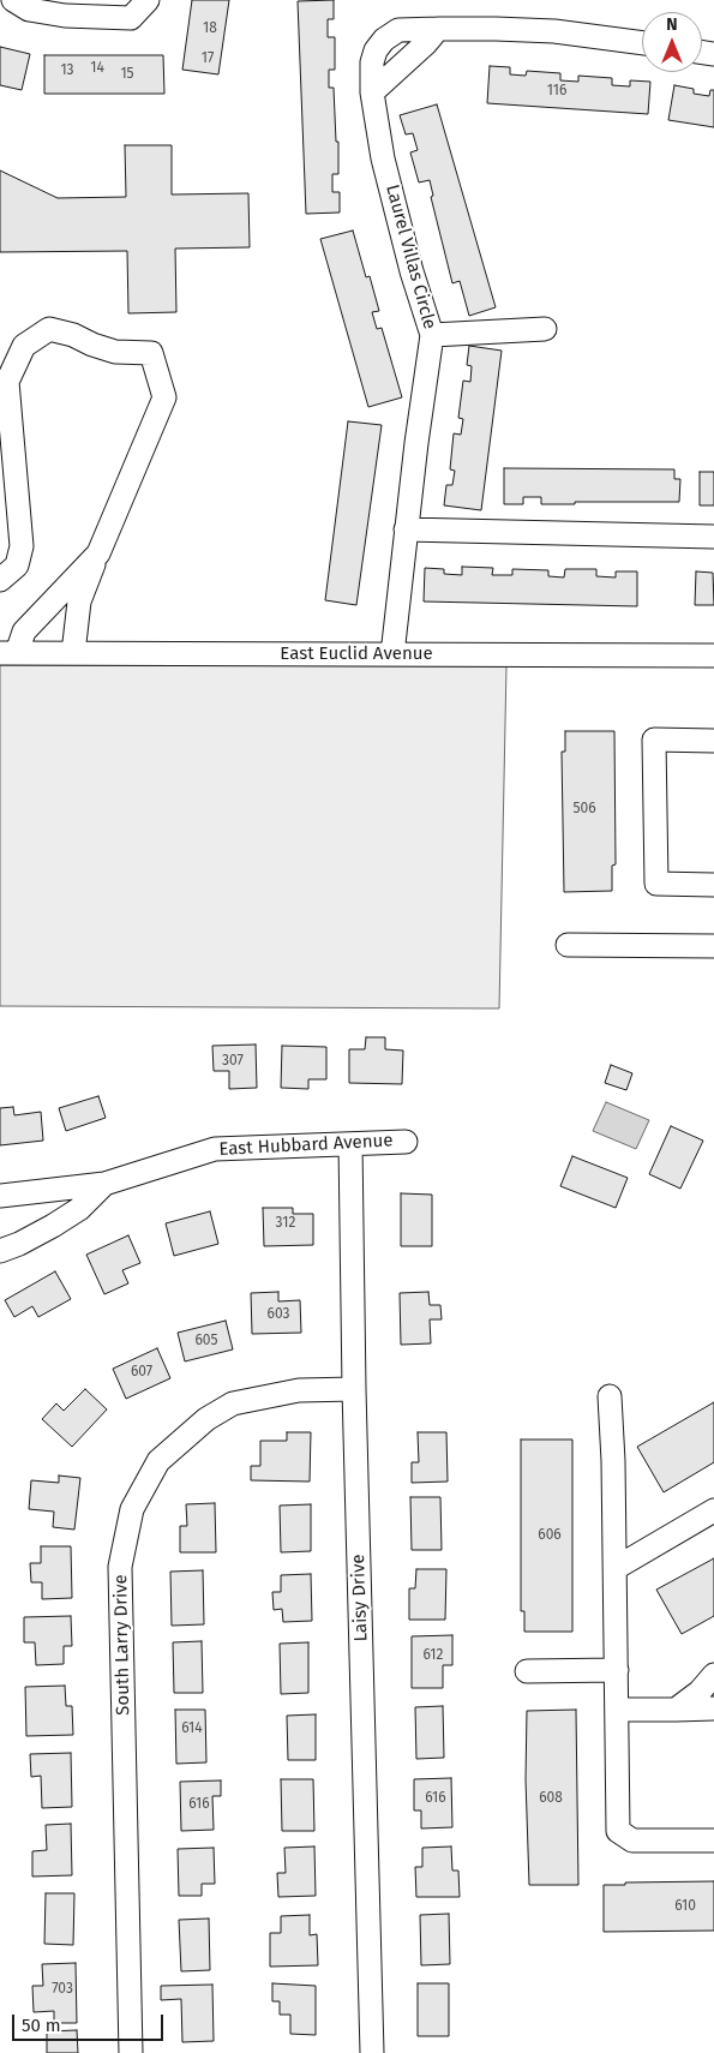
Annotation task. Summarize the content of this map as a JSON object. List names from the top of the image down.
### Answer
{
  "streets": {
    "street": [
      "Laurel Villas Circle",
      "East Euclid Avenue",
      "East Hubbard Avenue",
      "Laisy Drive",
      "South Larry Drive"
    ]
  },
  "crossings": [
    ["Laurel Villas Circle", "East Euclid Avenue"],
    ["East Hubbard Avenue", "Laisy Drive"],
    ["Laisy Drive", "South Larry Drive"]
  ],
  "house_numbers": [
    "18",
    "17",
    "14",
    "13",
    "15",
    "116",
    "506",
    "307",
    "312",
    "603",
    "605",
    "607",
    "606",
    "612",
    "614",
    "616",
    "608",
    "616",
    "610",
    "703"
  ],
  "scale_bar": "50 m",
  "north": "top"
}
